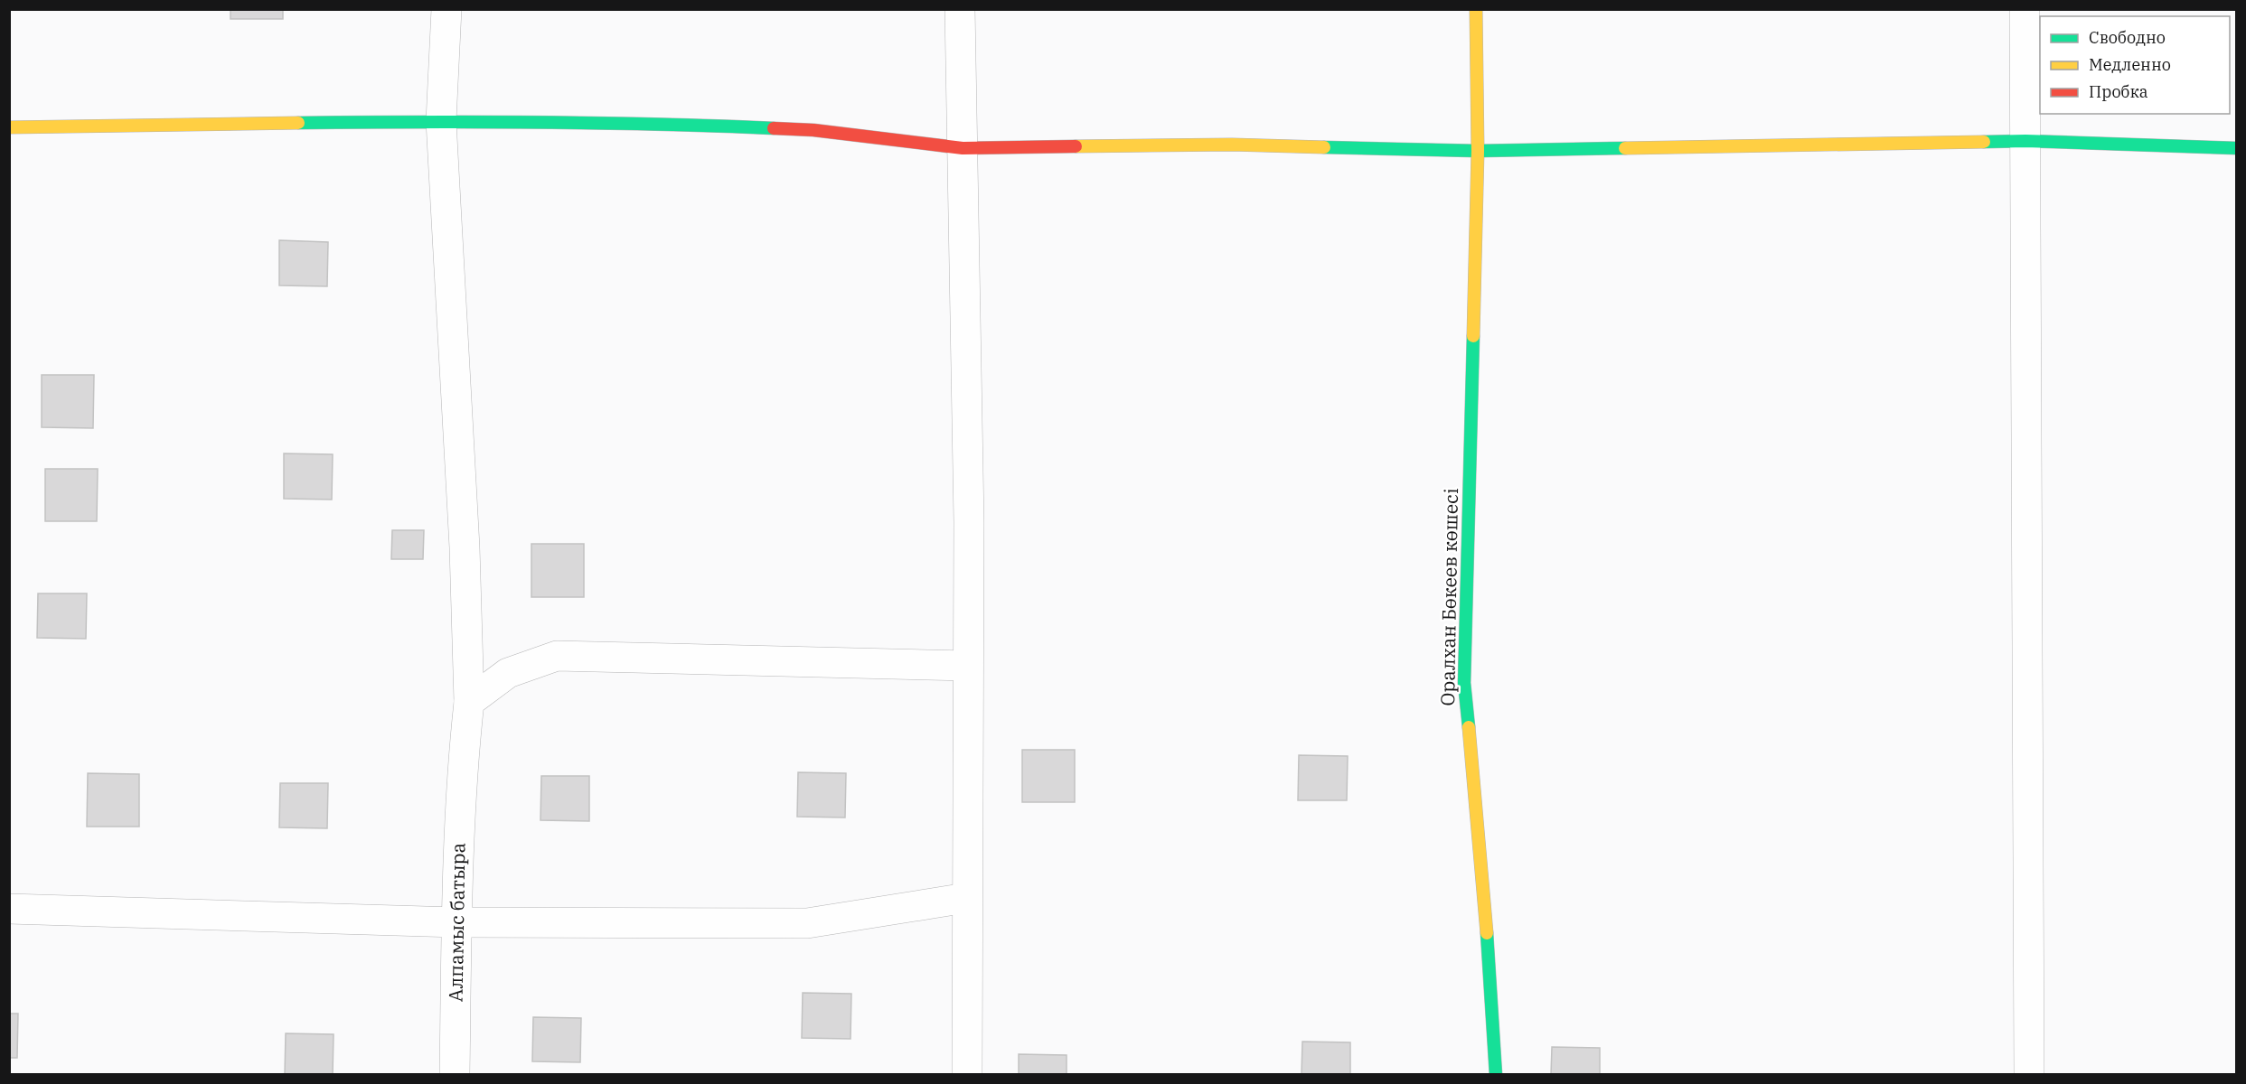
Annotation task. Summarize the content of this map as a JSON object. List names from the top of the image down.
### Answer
{
  "streets": {
    "street": ["Оралхан Бөкеев көшесі", "Алпамыс батыра"]
  },
  "legend": ["Свободно", "Медленно", "Пробка"]
}
